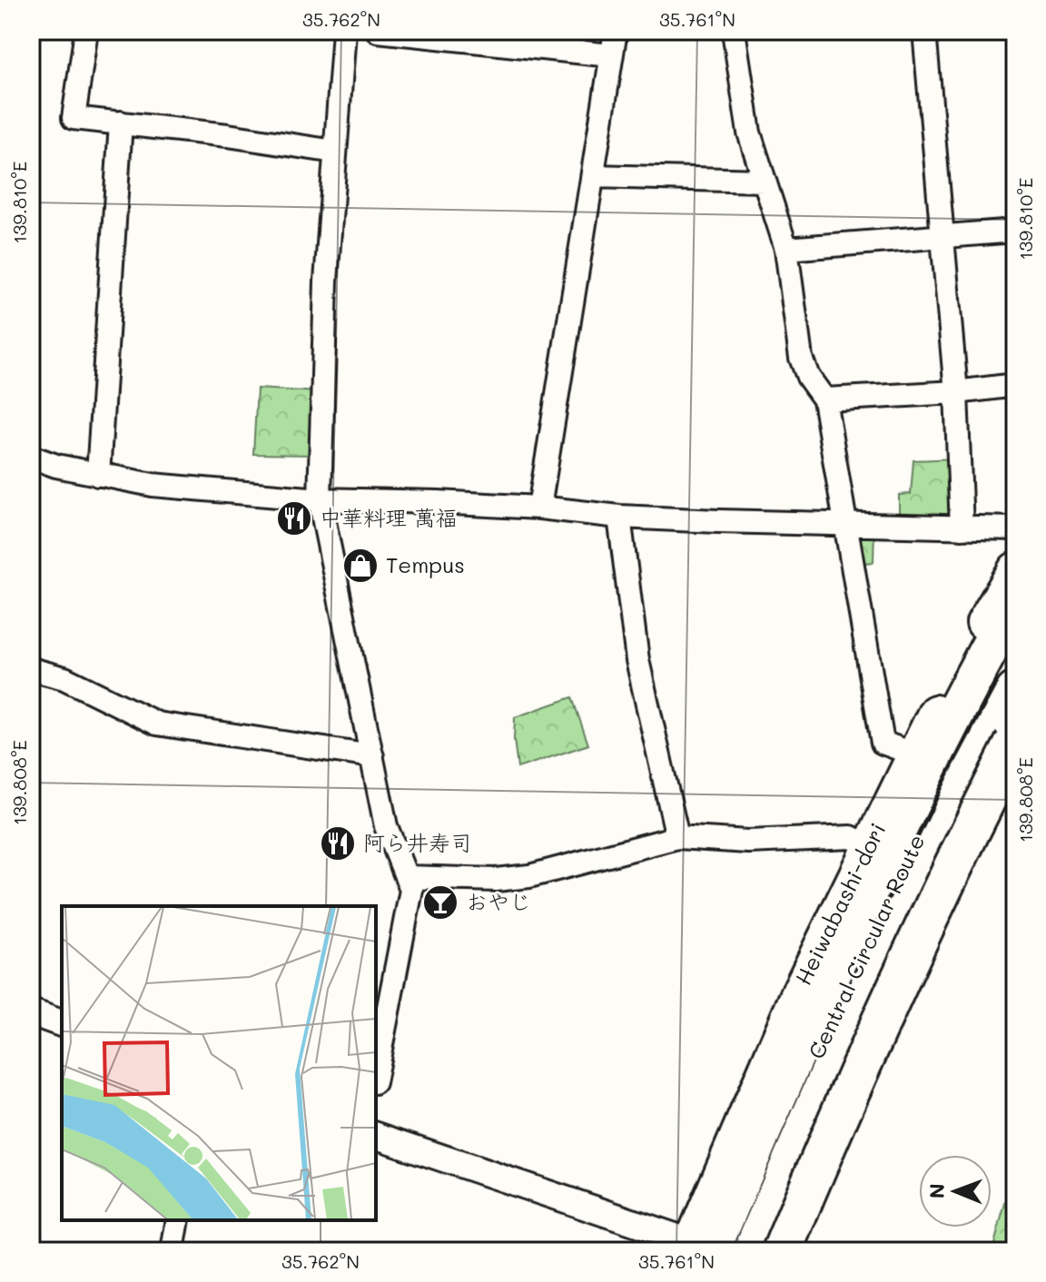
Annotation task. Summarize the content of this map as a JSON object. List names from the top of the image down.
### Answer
{
  "streets": {
    "highway": ["Central Circular Route"],
    "main road": ["Heiwabashi-dori"]
  },
  "places": {
    "restaurant": ["中華料理 萬福", "阿ら井寿司"],
    "shop": ["Tempus"],
    "bar": ["おやじ"]
  },
  "north": "left",
  "coordinates": [
    "35.762°N",
    "35.761°N",
    "139.810°E",
    "139.808°E"
  ]
}
